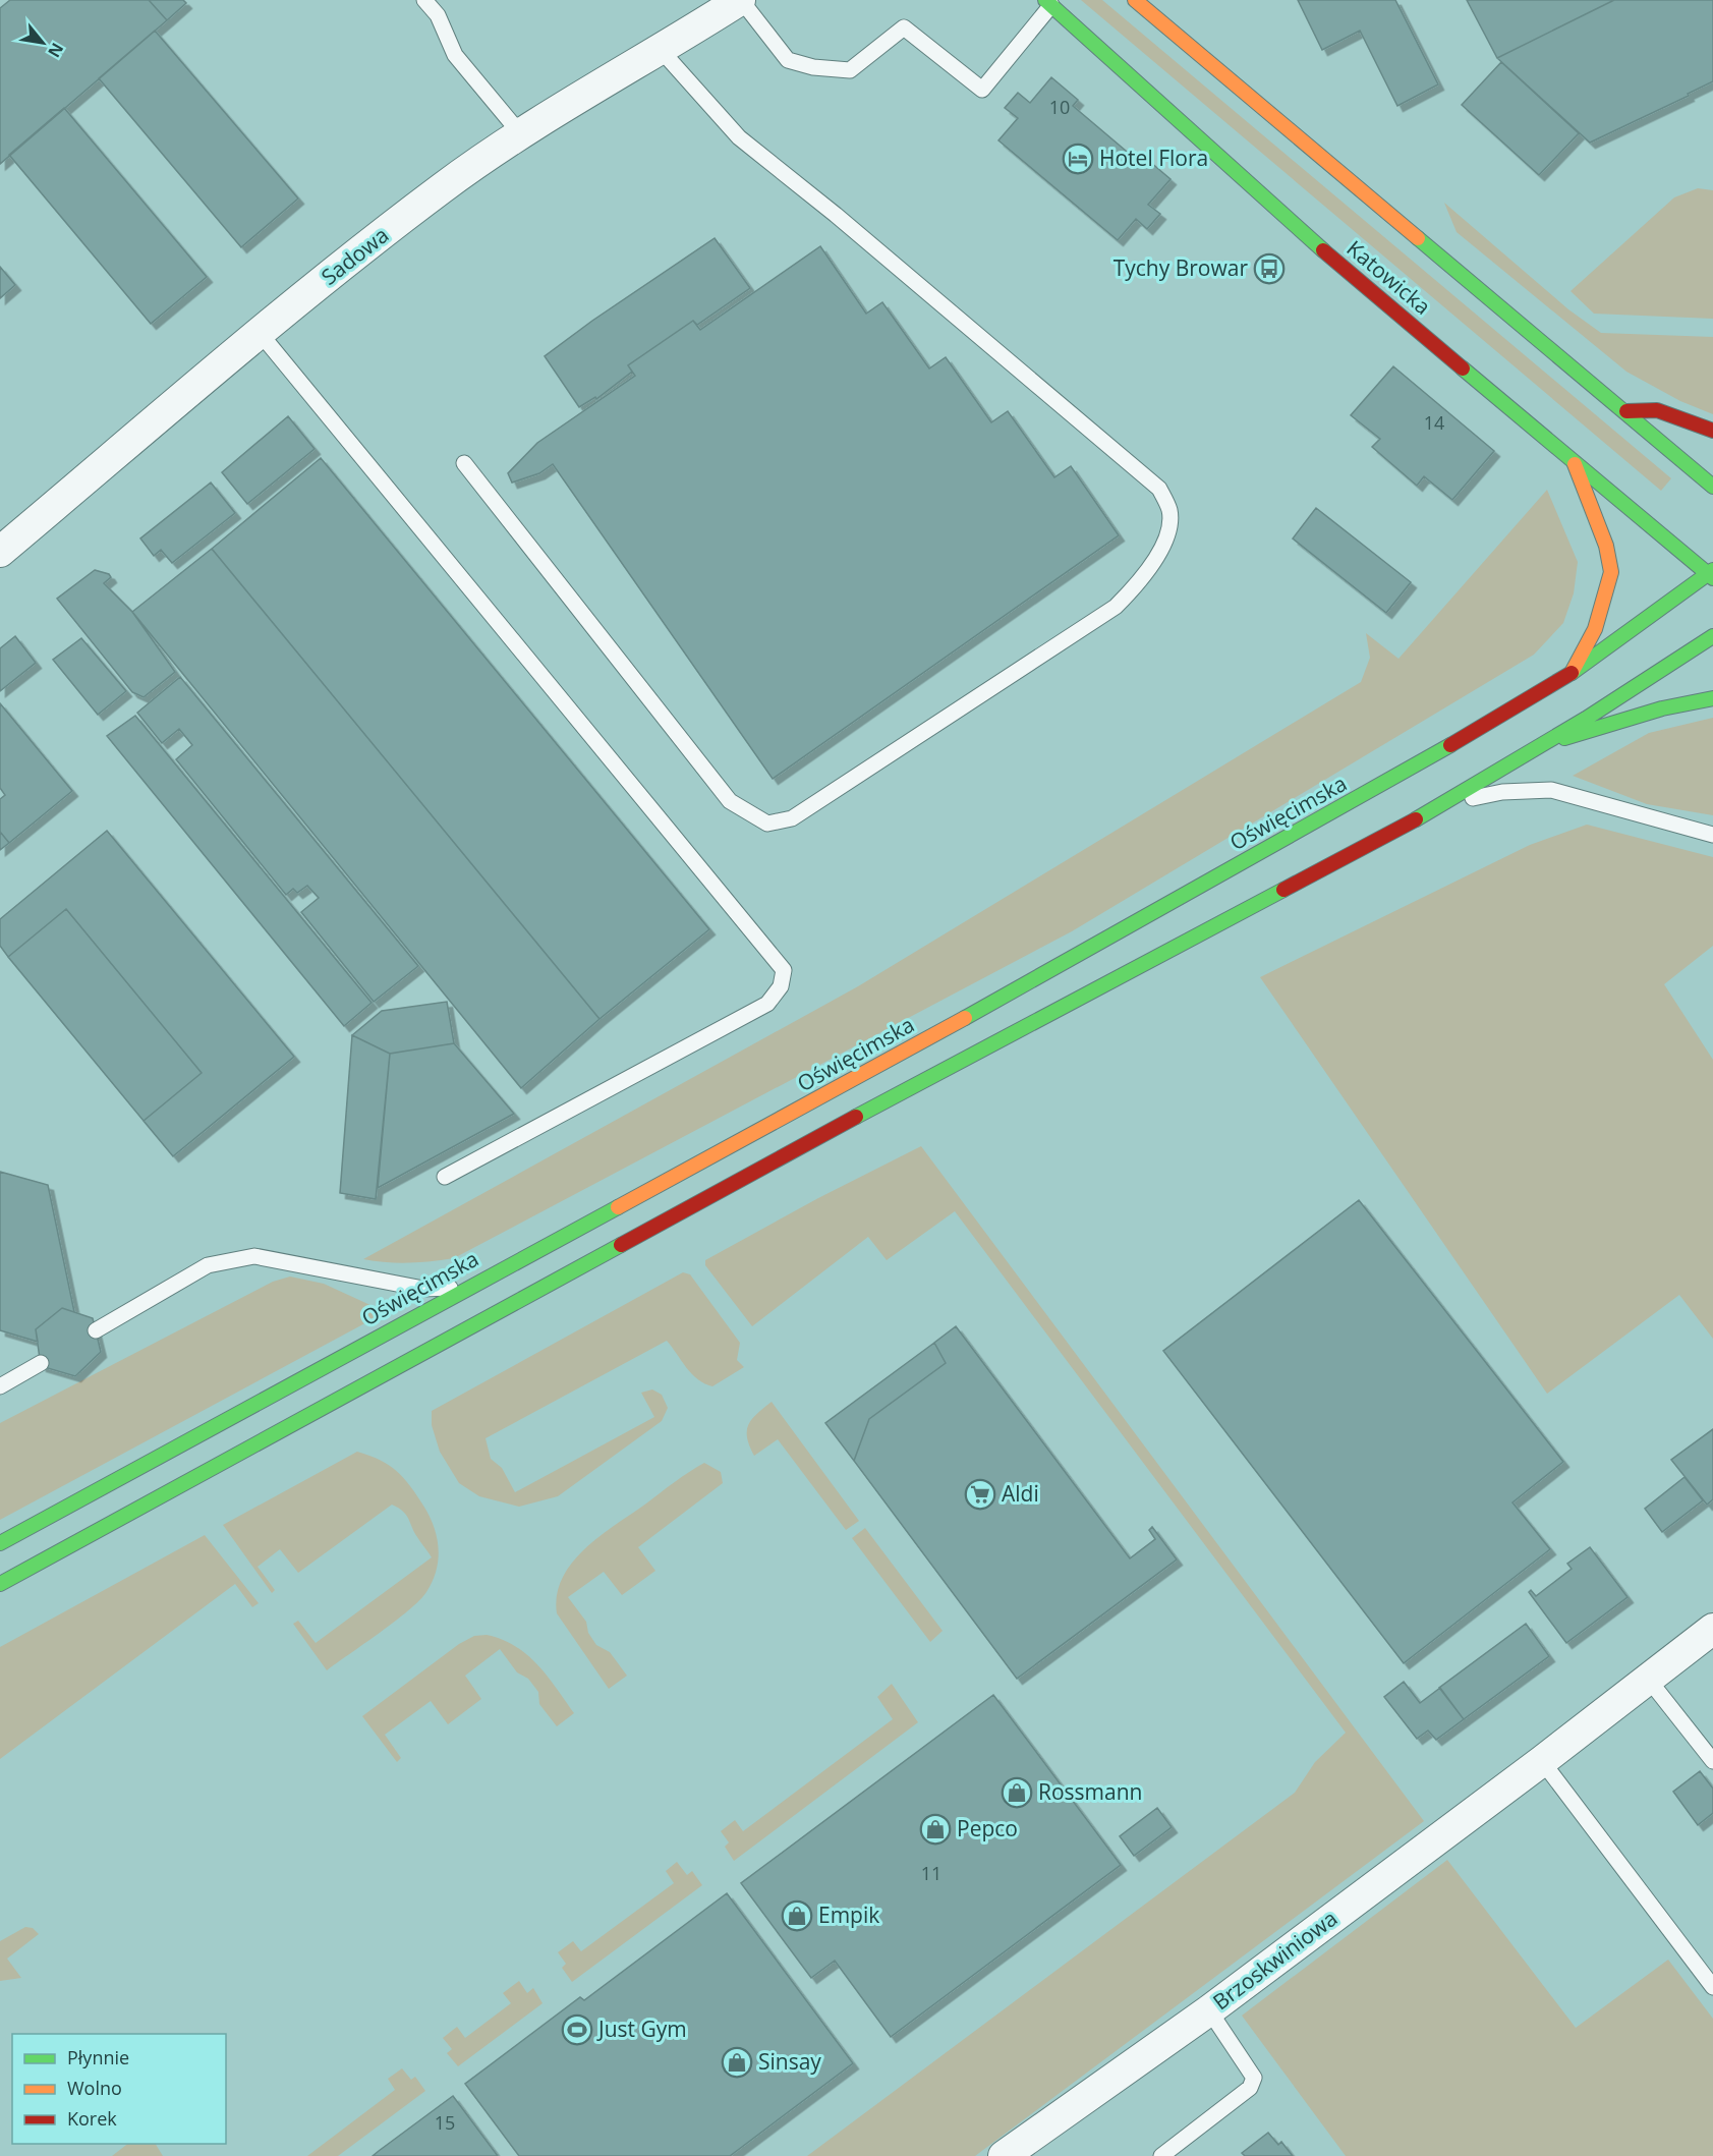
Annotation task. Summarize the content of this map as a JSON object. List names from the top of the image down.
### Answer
{
  "streets": {
    "main road": ["Katowicka", "Oświęcimska"],
    "street": ["Sadowa", "Brzoskwiniowa"]
  },
  "crossings": [
    ["Katowicka", "Oświęcimska"]
  ],
  "places": {
    "hotel": ["Hotel Flora"],
    "bus stop": ["Tychy Browar"],
    "supermarket": ["Aldi"],
    "shop": [
      "Rossmann",
      "Pepco",
      "Empik",
      "Sinsay"
    ],
    "sports": ["Just Gym"]
  },
  "house_numbers": [
    "10",
    "14",
    "11",
    "15"
  ],
  "legend": ["Płynnie", "Wolno", "Korek"],
  "north": "bottom right"
}
